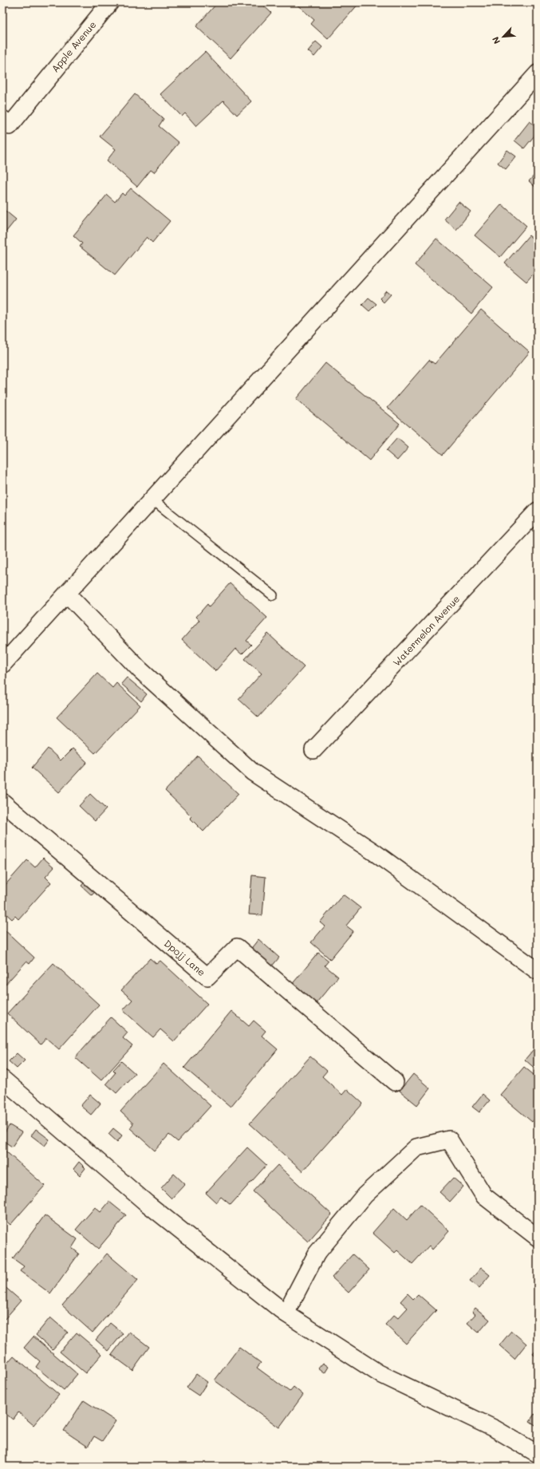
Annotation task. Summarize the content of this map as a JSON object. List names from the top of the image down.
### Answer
{
  "streets": {
    "street": ["Apple Avenue", "Watermelon Avenue", "Dpojj Lane"]
  },
  "north": "bottom left"
}
